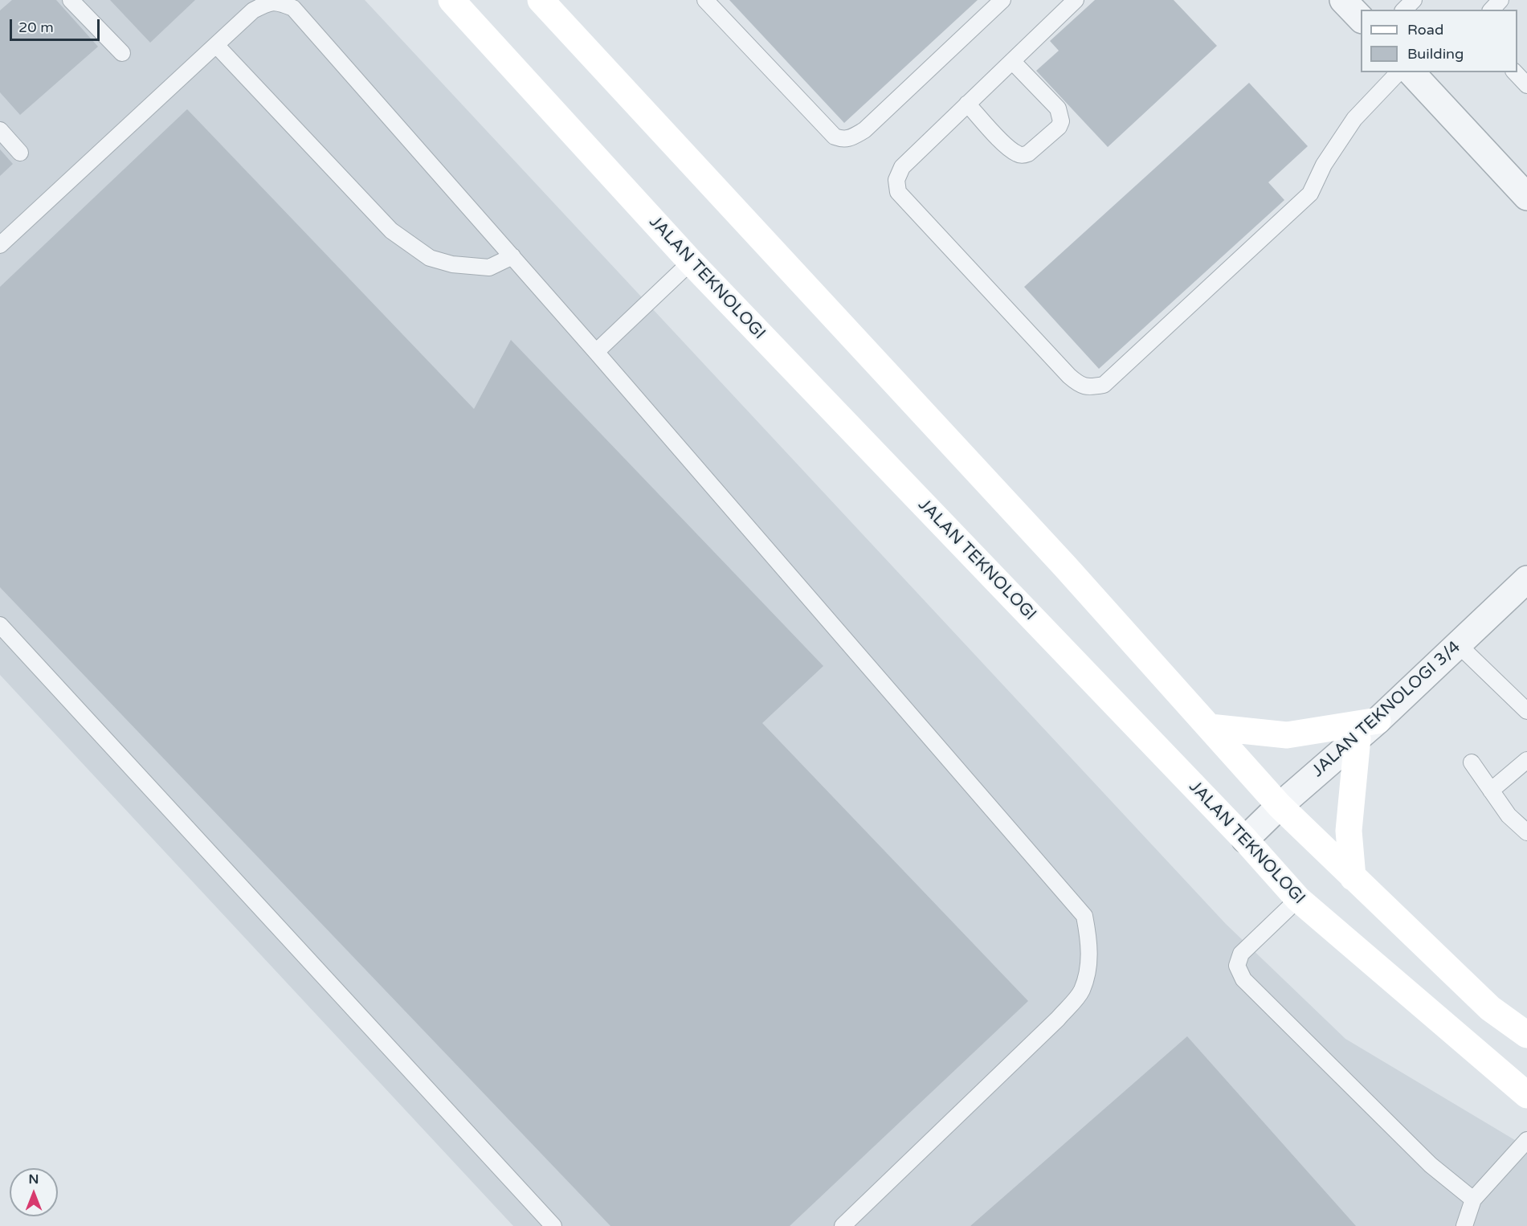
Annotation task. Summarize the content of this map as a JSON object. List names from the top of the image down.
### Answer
{
  "streets": {
    "street": ["JALAN TEKNOLOGI", "JALAN TEKNOLOGI 3/4"]
  },
  "crossings": [
    ["JALAN TEKNOLOGI", "JALAN TEKNOLOGI 3/4"]
  ],
  "legend": ["Road", "Building"],
  "scale_bar": "20 m",
  "north": "top"
}
